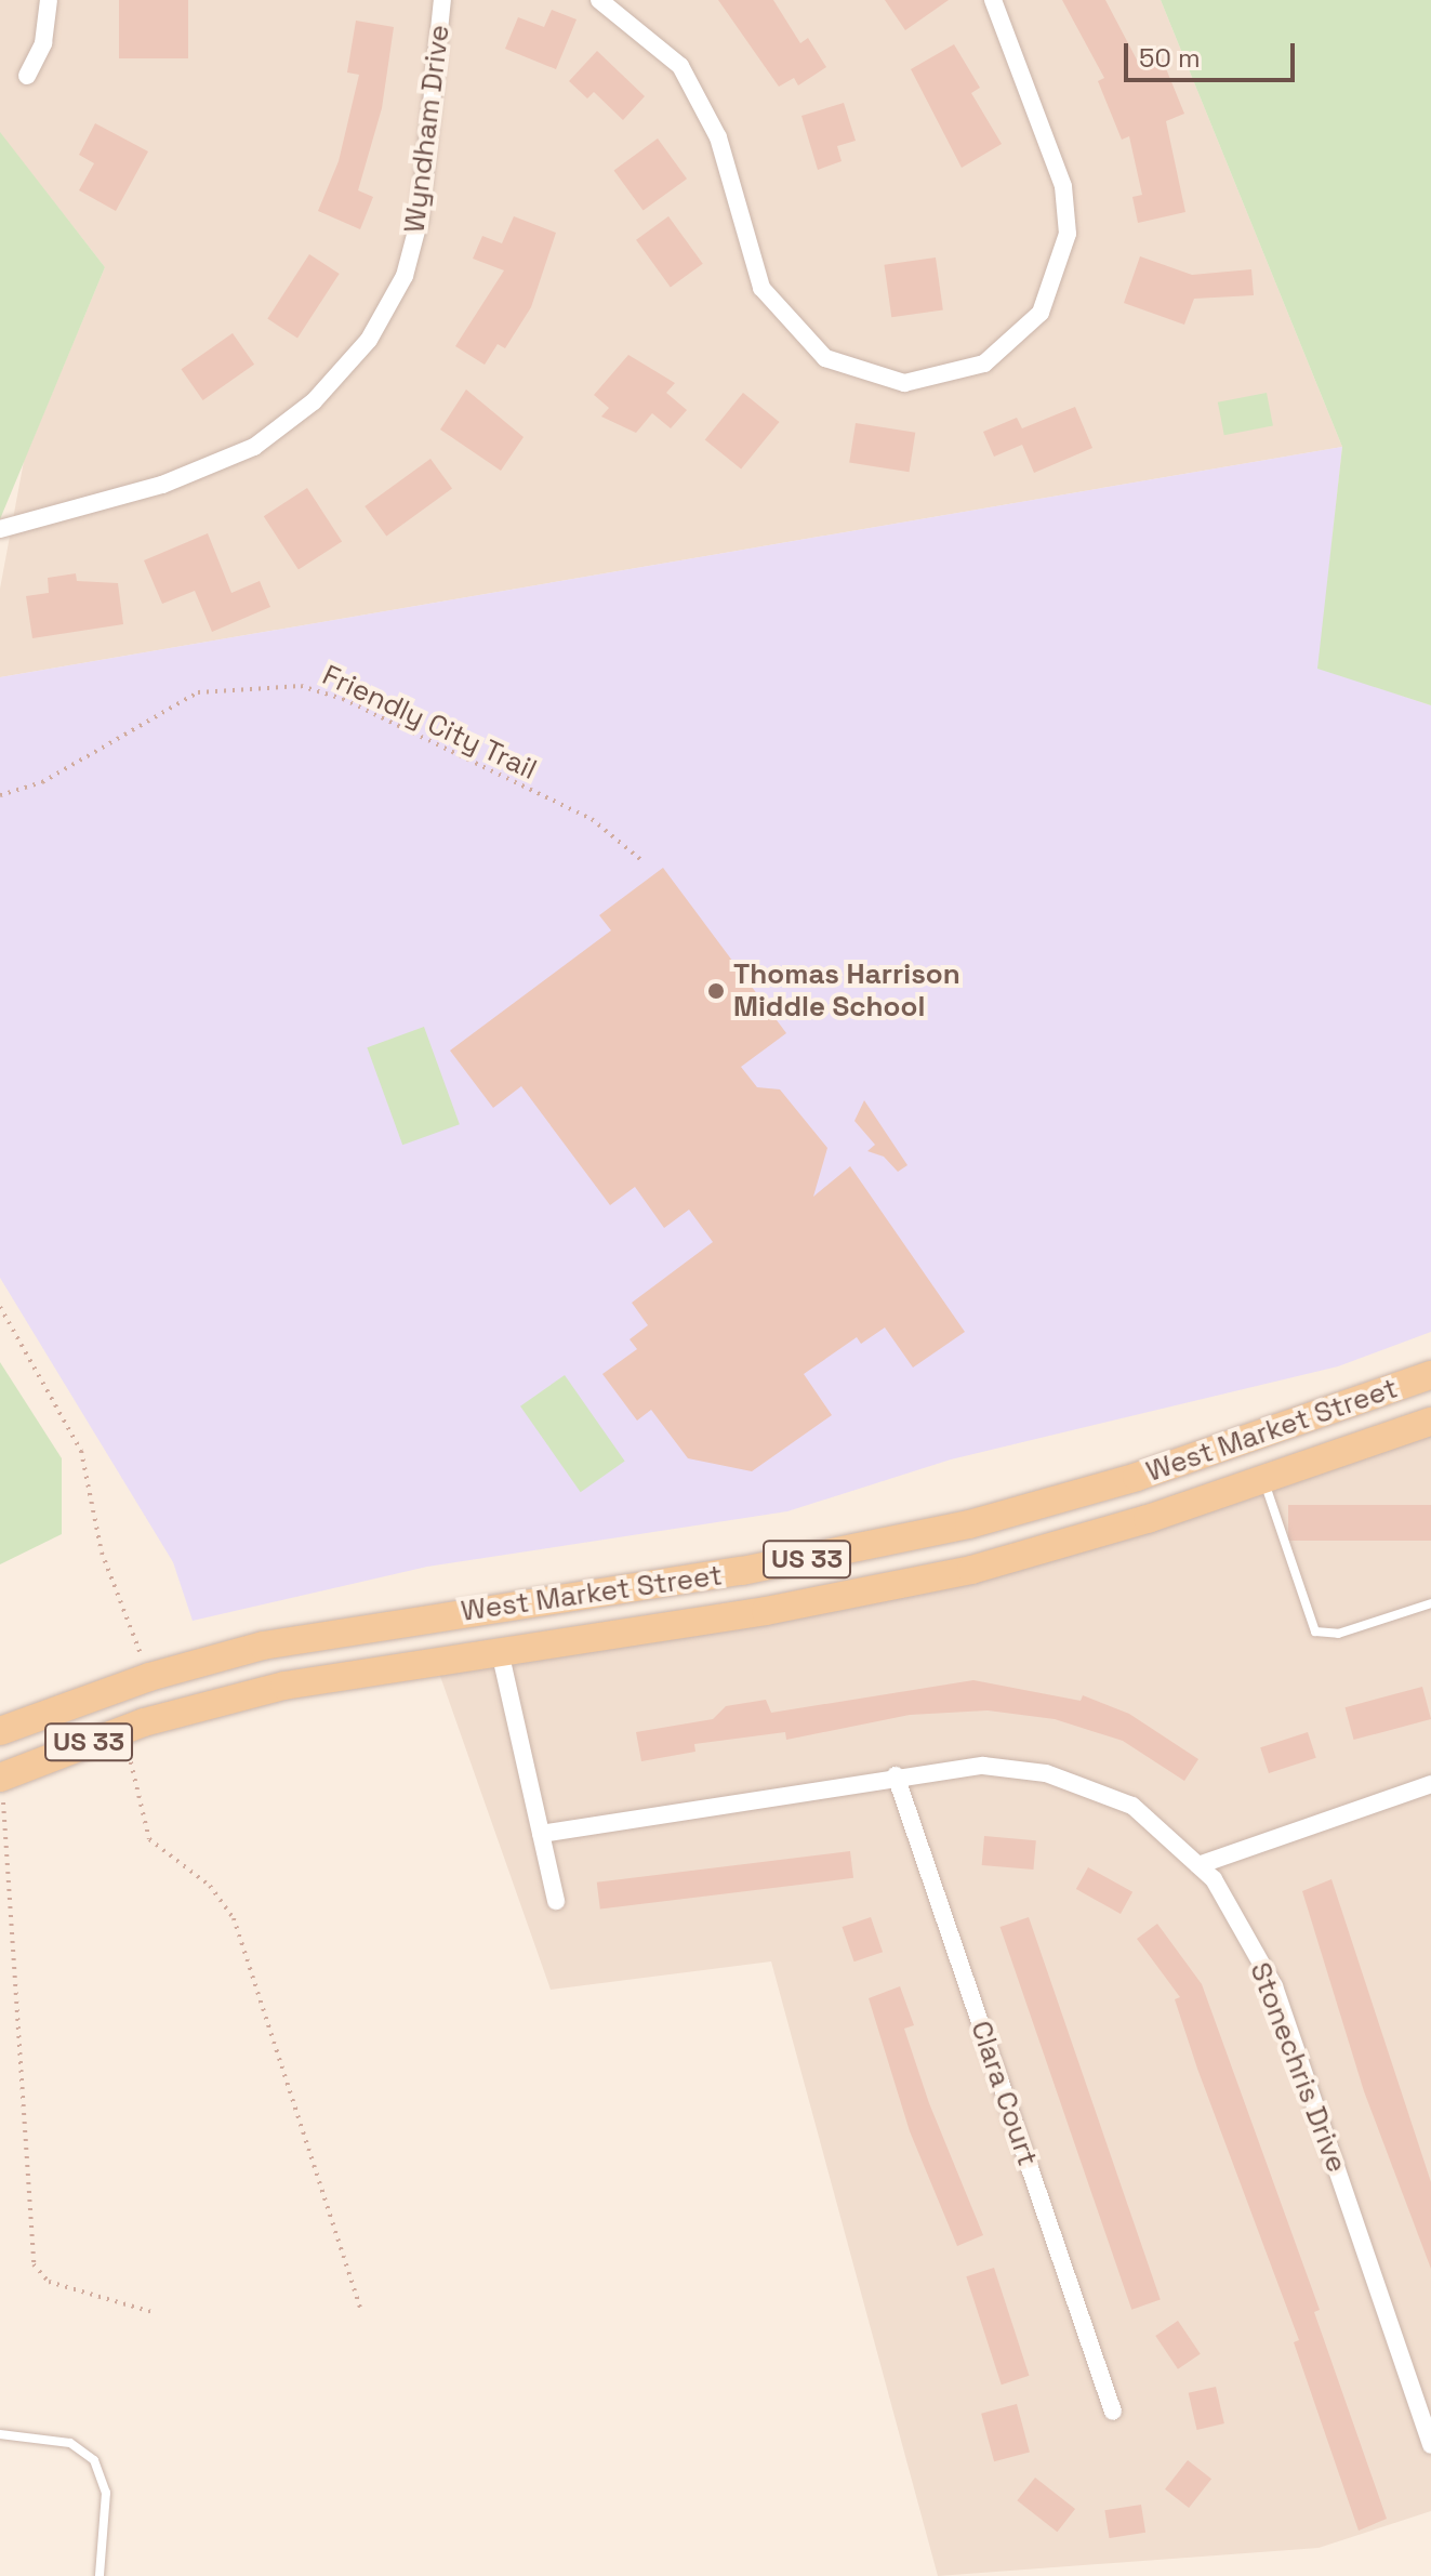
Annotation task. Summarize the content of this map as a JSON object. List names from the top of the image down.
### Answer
{
  "streets": {
    "main road": ["West Market Street", "US 33"],
    "street": ["Wyndham Drive", "Stonechris Drive", "Clara Court"],
    "path": ["Friendly City Trail"]
  },
  "crossings": [
    ["Stonechris Drive", "Clara Court"]
  ],
  "places": ["Thomas Harrison Middle School"],
  "scale_bar": "50 m"
}
